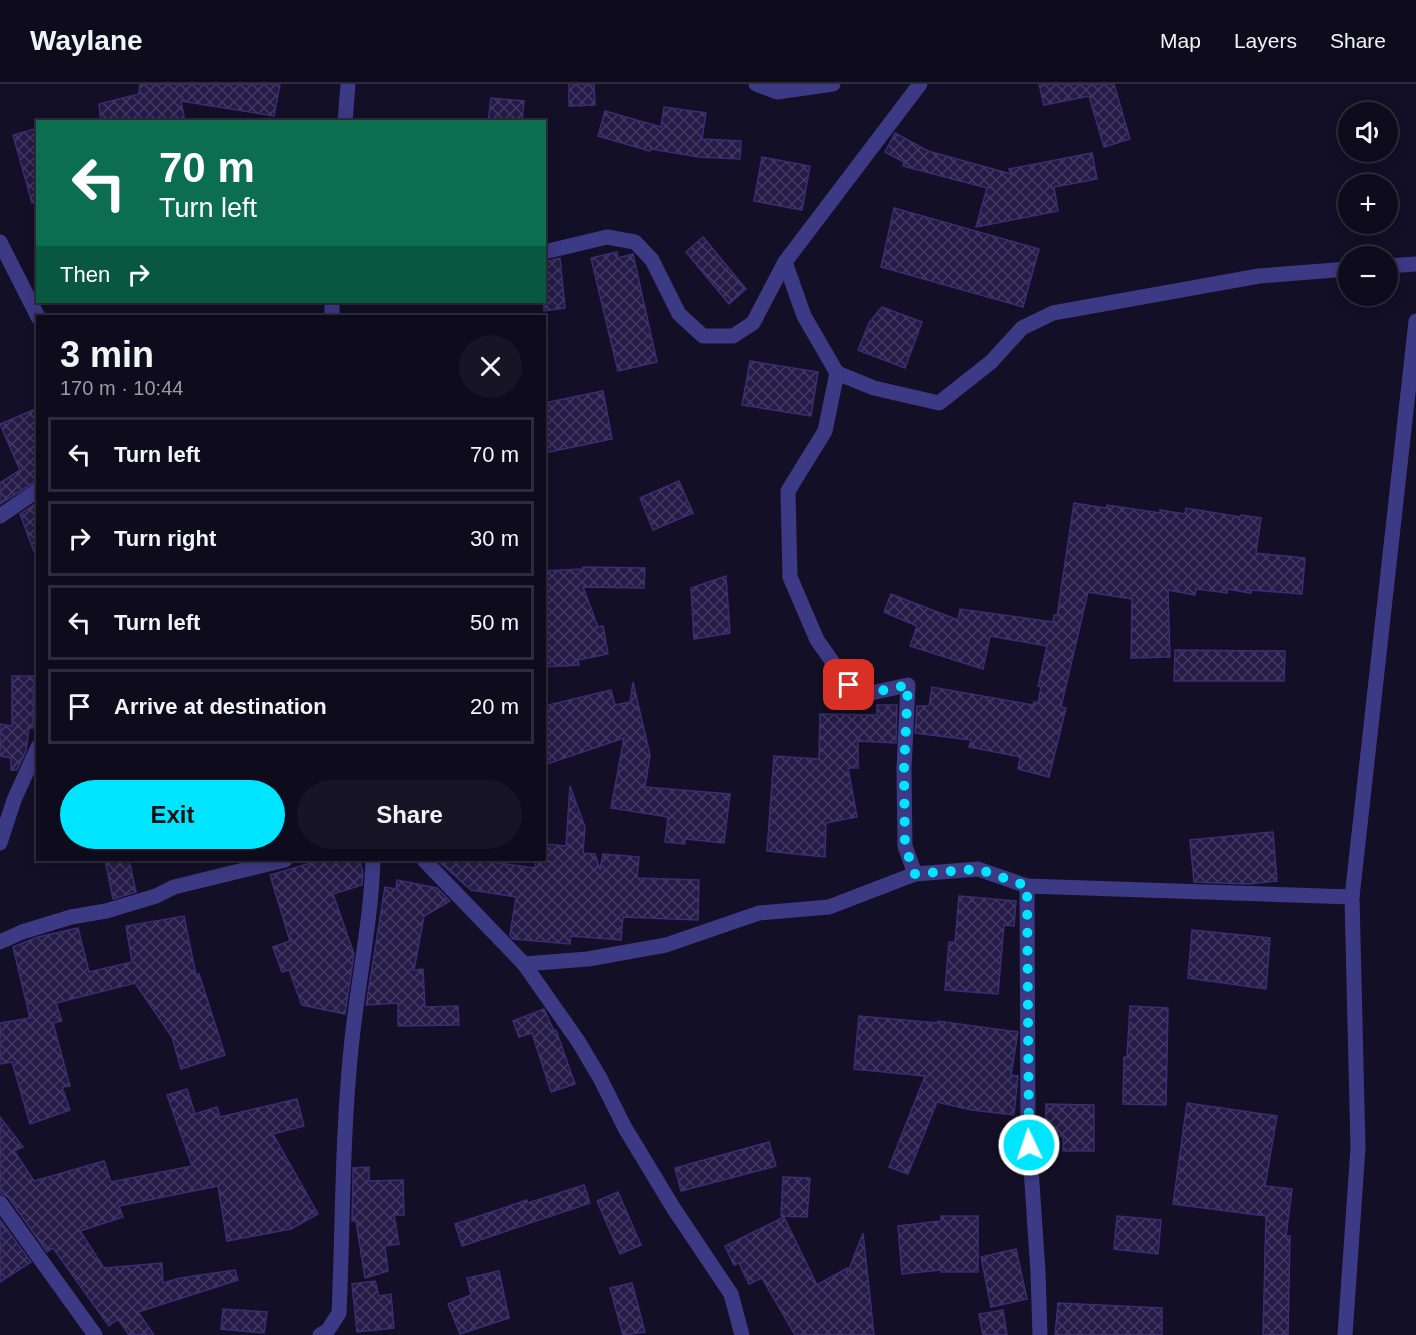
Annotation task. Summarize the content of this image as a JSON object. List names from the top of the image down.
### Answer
{
  "page": {
    "header": "Waylane",
    "nav": ["Map", "Layers", "Share"],
    "map_buttons": ["+", "−"],
    "turn": ["70 m", "Turn left"],
    "then": "Then",
    "heading": ["3 min", "170 m · 10:44"],
    "list": [
      {
        "name": "Turn left",
        "value": "70 m"
      },
      {
        "name": "Turn right",
        "value": "30 m"
      },
      {
        "name": "Turn left",
        "value": "50 m"
      },
      {
        "name": "Arrive at destination",
        "value": "20 m"
      }
    ],
    "buttons": ["Exit", "Share"]
  }
}
